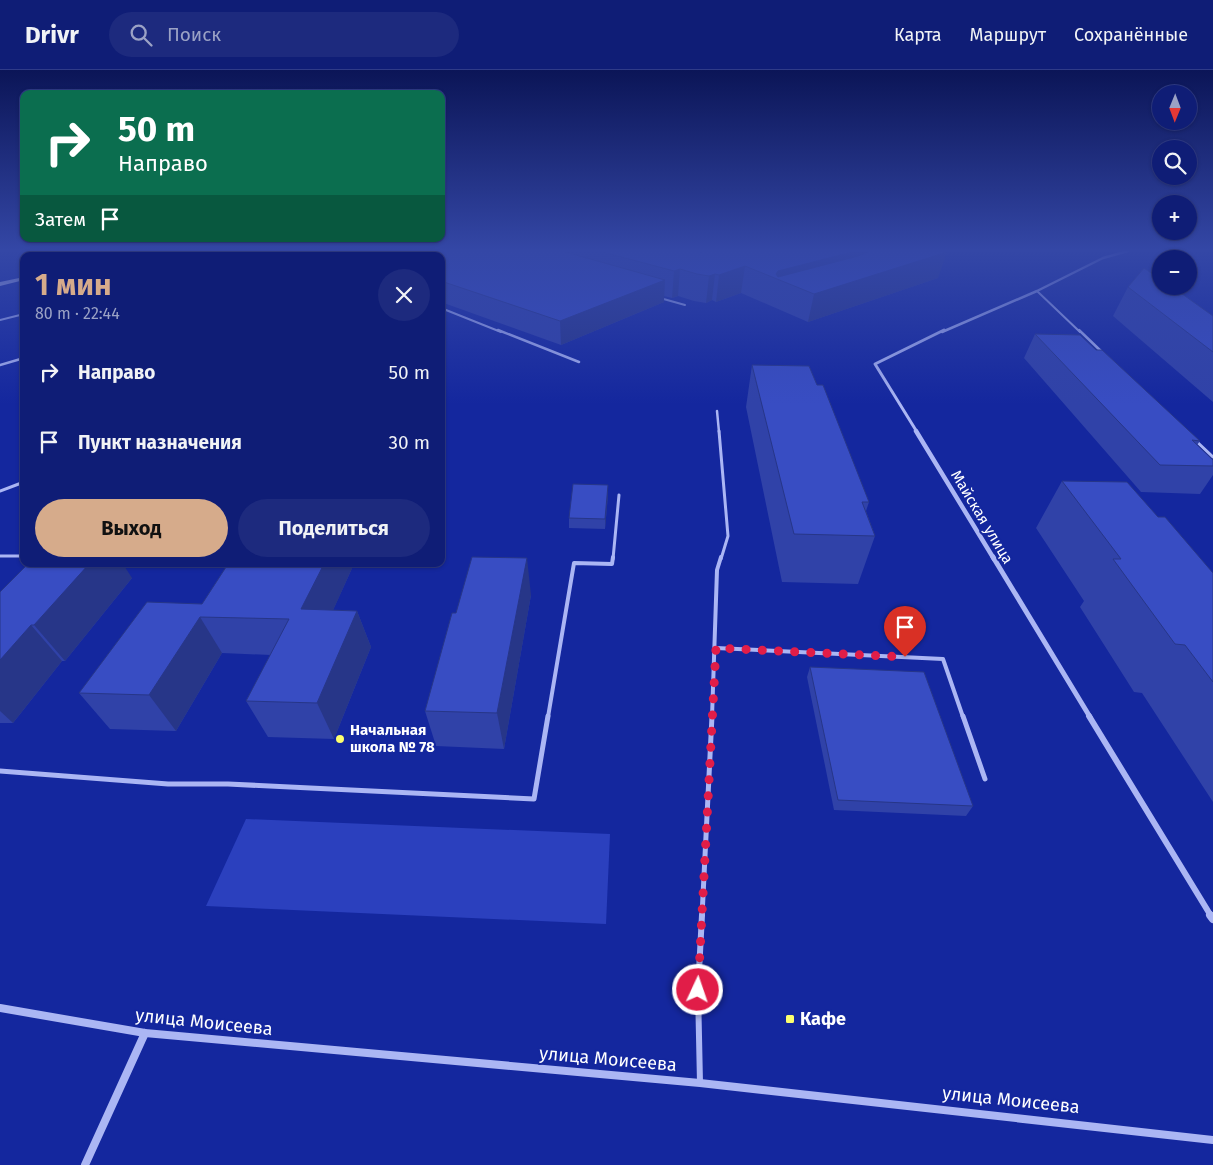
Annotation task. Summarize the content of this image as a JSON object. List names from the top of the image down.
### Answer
{
  "streets": {
    "street": ["Майская улица", "улица Моисеева"]
  },
  "places": {
    "other": ["Начальная школа № 78"],
    "transit": ["Кафе"]
  },
  "north": "bottom",
  "page": {
    "header": "Drivr",
    "search": "Поиск",
    "nav": ["Карта", "Маршрут", "Сохранённые"],
    "map_buttons": ["+", "−"],
    "turn": ["50 m", "Направо"],
    "then": "Затем",
    "heading": ["1 мин", "80 m · 22:44"],
    "list": [
      {
        "name": "Направо",
        "value": "50 m"
      },
      {
        "name": "Пункт назначения",
        "value": "30 m"
      }
    ],
    "buttons": ["Выход", "Поделиться"]
  }
}
